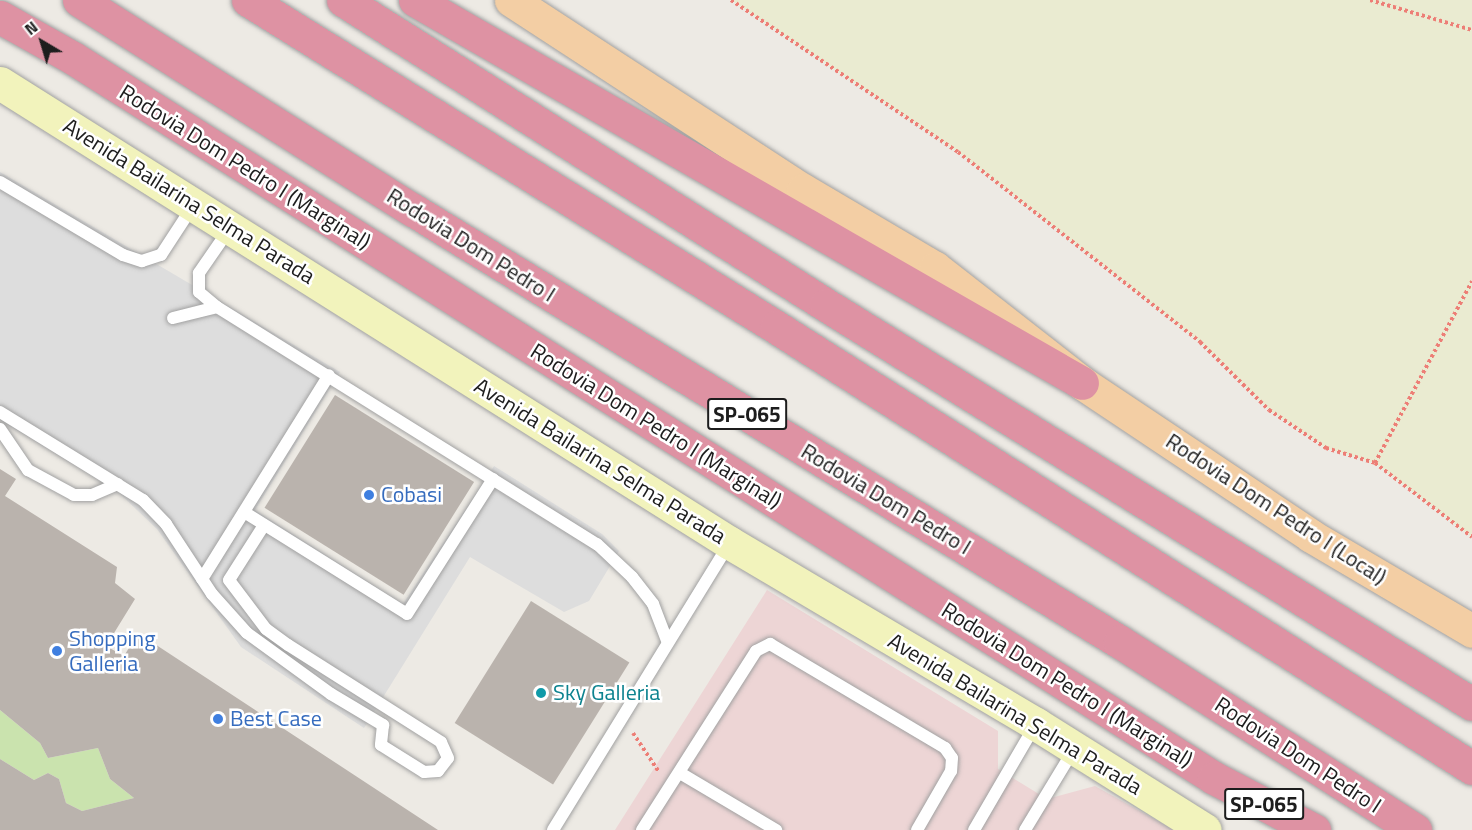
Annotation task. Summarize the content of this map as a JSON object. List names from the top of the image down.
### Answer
{
  "streets": {
    "highway": ["Rodovia Dom Pedro I (Marginal)", "Rodovia Dom Pedro I", "SP-065"],
    "main road": ["Rodovia Dom Pedro I (Local)"],
    "street": ["Avenida Bailarina Selma Parada"]
  },
  "places": [
    "Cobasi",
    "Shopping Galleria",
    "Sky Galleria",
    "Best Case"
  ],
  "north": "top left"
}
